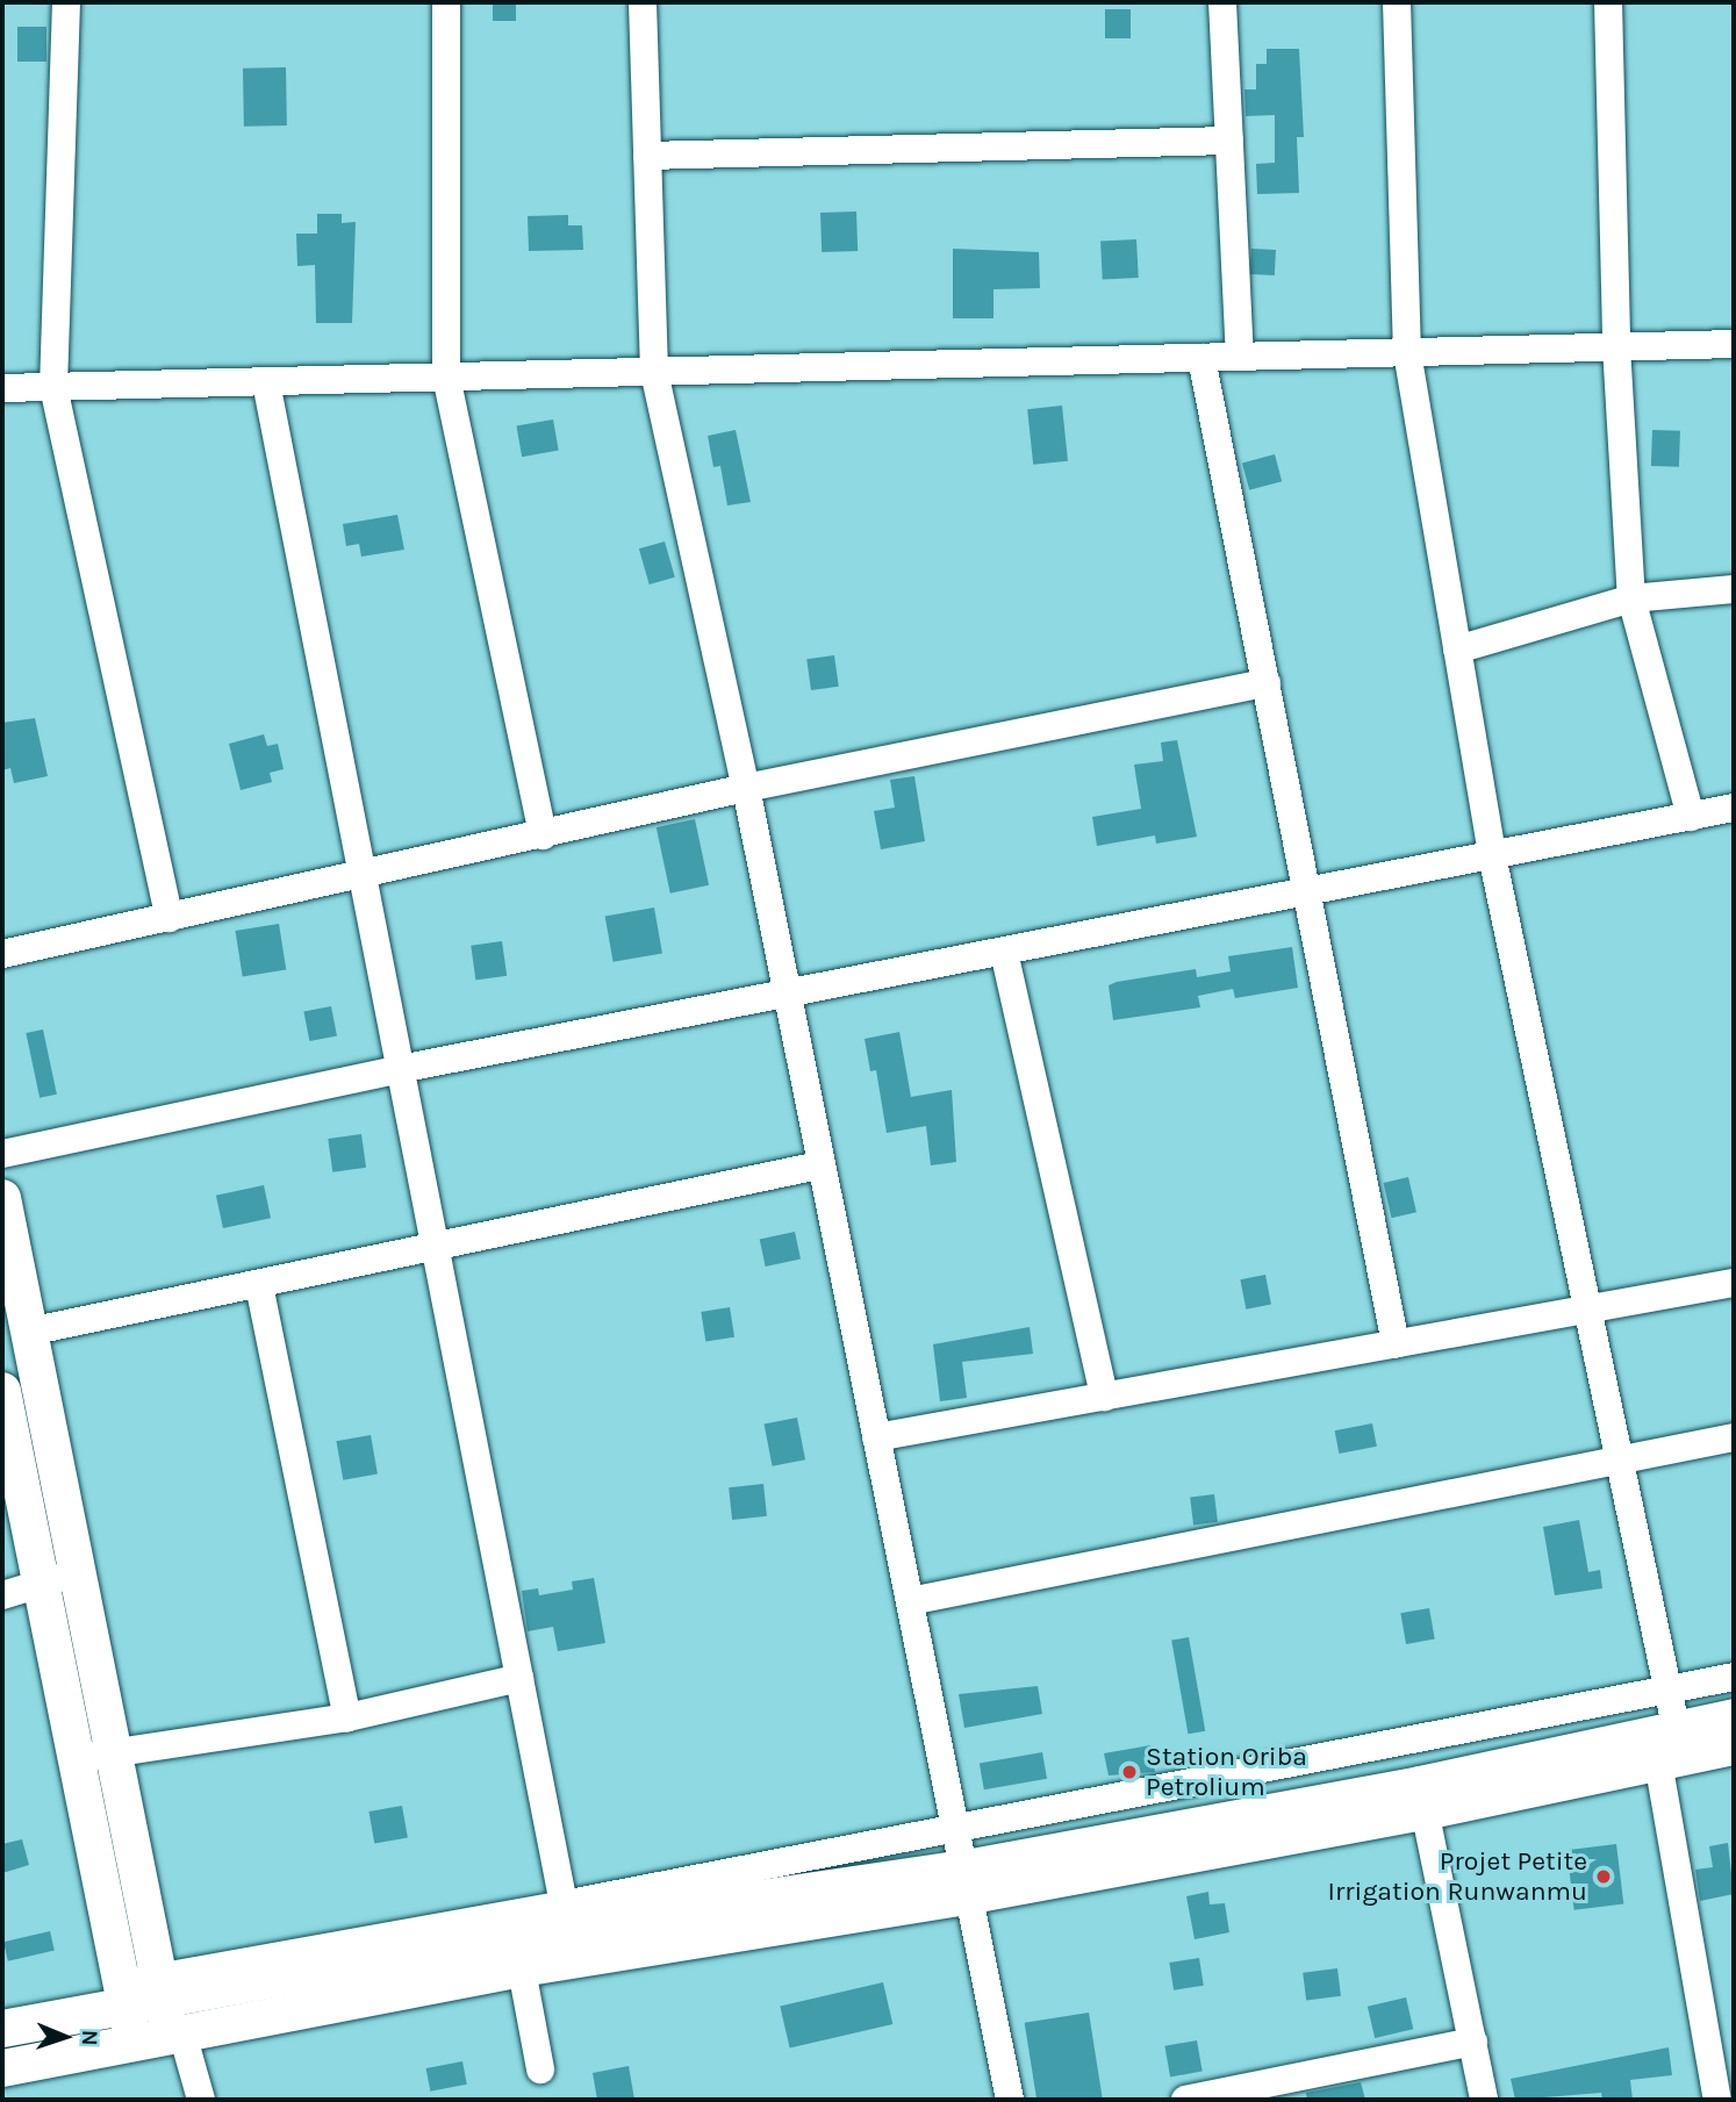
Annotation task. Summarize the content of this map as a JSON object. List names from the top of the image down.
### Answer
{
  "places": ["Station Oriba Petrolium", "Projet Petite Irrigation Runwanmu"],
  "north": "right"
}
